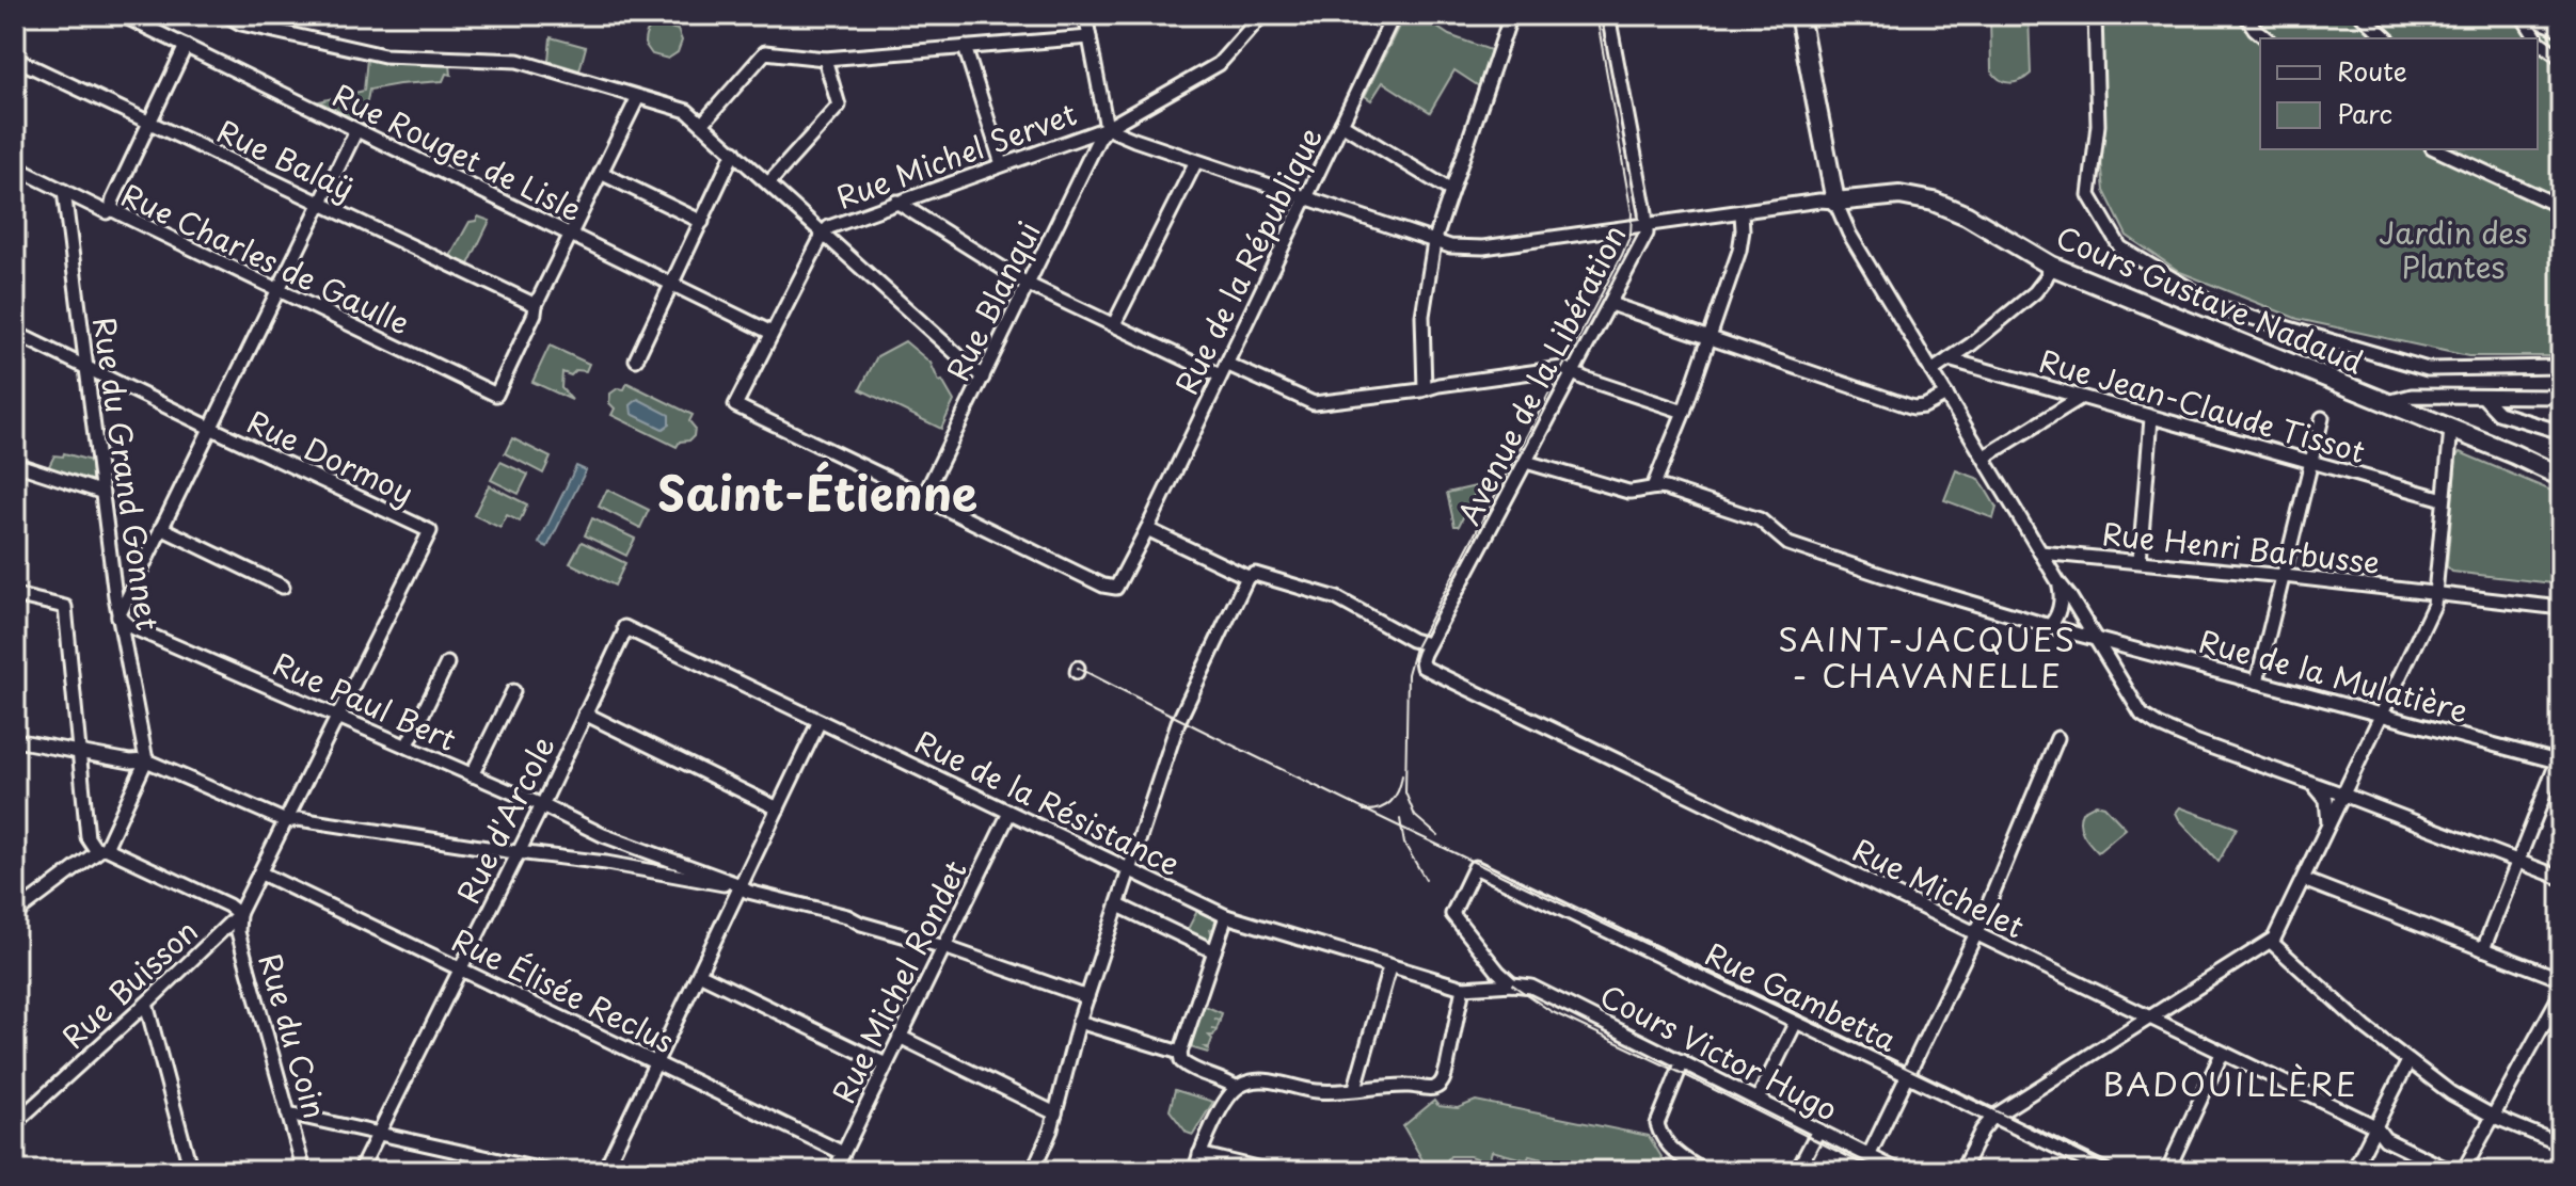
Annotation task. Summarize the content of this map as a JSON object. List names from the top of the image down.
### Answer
{
  "streets": {
    "main road": ["Cours Gustave Nadaud"],
    "street": [
      "Rue Rouget de Lisle",
      "Rue Michel Servet",
      "Rue Balaÿ",
      "Rue Charles de Gaulle",
      "Rue de la République",
      "Rue Blanqui",
      "Avenue de la Libération",
      "Rue Jean-Claude Tissot",
      "Rue Dormoy",
      "Rue du Grand Gonnet",
      "Rue Henri Barbusse",
      "Rue de la Mulatière",
      "Rue Paul Bert",
      "Rue de la Résistance",
      "Rue d'Arcole",
      "Rue Michelet",
      "Rue Michel Rondet",
      "Rue Buisson",
      "Rue Élisée Reclus",
      "Rue Gambetta",
      "Rue du Coin",
      "Cours Victor Hugo"
    ]
  },
  "crossings": [
    ["Rue Michel Servet", "Rue Blanqui"],
    ["Rue Balaÿ", "Rue Charles de Gaulle"],
    ["Rue Charles de Gaulle", "Rue du Grand Gonnet"],
    ["Rue de la République", "Rue Blanqui"],
    ["Avenue de la Libération", "Rue Michelet"],
    ["Rue Dormoy", "Rue du Grand Gonnet"],
    ["Rue Dormoy", "Rue Buisson"],
    ["Rue du Grand Gonnet", "Rue Paul Bert"],
    ["Rue Paul Bert", "Rue d'Arcole"],
    ["Rue Paul Bert", "Rue Buisson"],
    ["Rue de la Résistance", "Rue d'Arcole"],
    ["Rue de la Résistance", "Rue Michel Rondet"],
    ["Rue de la Résistance", "Rue Gambetta"],
    ["Rue de la Résistance", "Cours Victor Hugo"],
    ["Rue d'Arcole", "Rue Élisée Reclus"],
    ["Rue Michel Rondet", "Rue Élisée Reclus"],
    ["Rue Buisson", "Rue Élisée Reclus"],
    ["Rue Buisson", "Rue du Coin"],
    ["Rue Gambetta", "Cours Victor Hugo"]
  ],
  "districts": ["Saint-Étienne", "SAINT-JACQUES - CHAVANELLE", "BADOUILLÈRE"],
  "parks": ["Jardin des Plantes"],
  "legend": ["Route", "Parc"]
}
